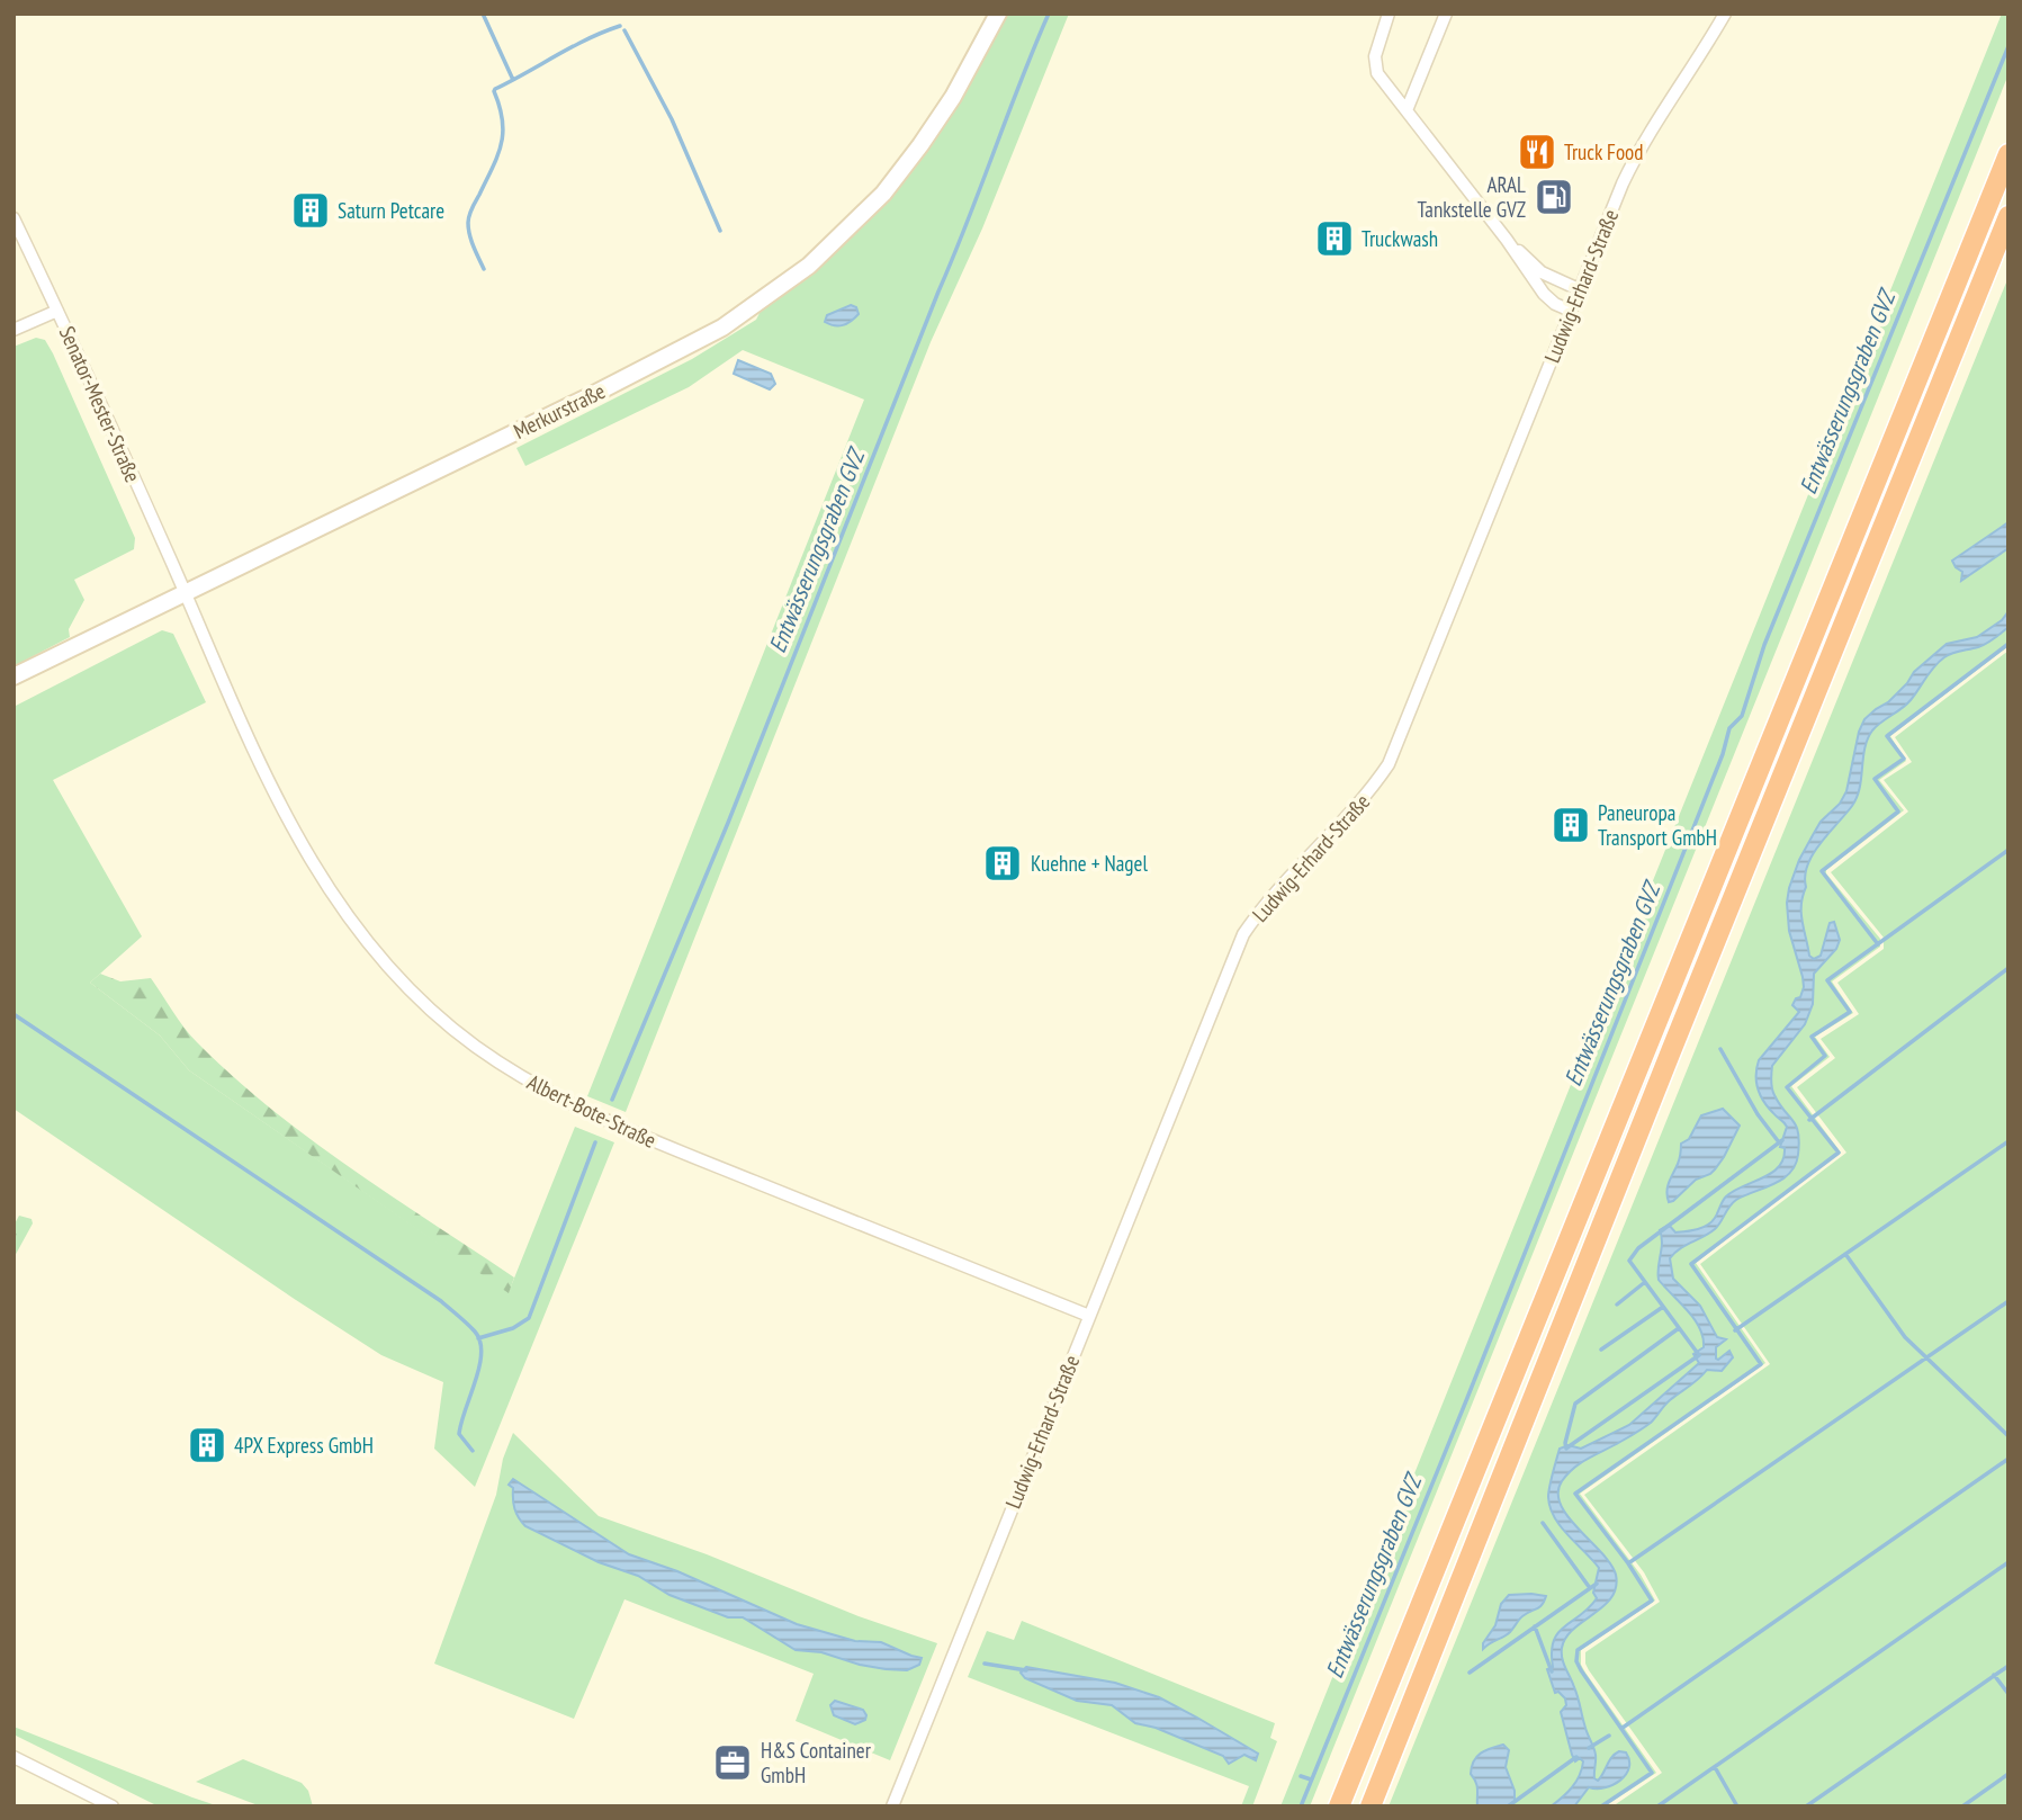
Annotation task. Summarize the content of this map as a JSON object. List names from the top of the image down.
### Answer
{
  "streets": {
    "street": [
      "Ludwig-Erhard-Straße",
      "Senator-Mester-Straße",
      "Merkurstraße",
      "Albert-Bote-Straße"
    ]
  },
  "crossings": [
    ["Ludwig-Erhard-Straße", "Albert-Bote-Straße"],
    ["Senator-Mester-Straße", "Merkurstraße"],
    ["Senator-Mester-Straße", "Albert-Bote-Straße"],
    ["Merkurstraße", "Albert-Bote-Straße"]
  ],
  "water": ["Entwässerungsgraben GVZ"],
  "places": {
    "restaurant": ["Truck Food"],
    "fuel station": ["ARAL Tankstelle GVZ"],
    "building": [
      "Saturn Petcare",
      "Truckwash",
      "Paneuropa Transport GmbH",
      "Kuehne + Nagel",
      "4PX Express GmbH"
    ],
    "office": ["H&S Container GmbH"]
  }
}
